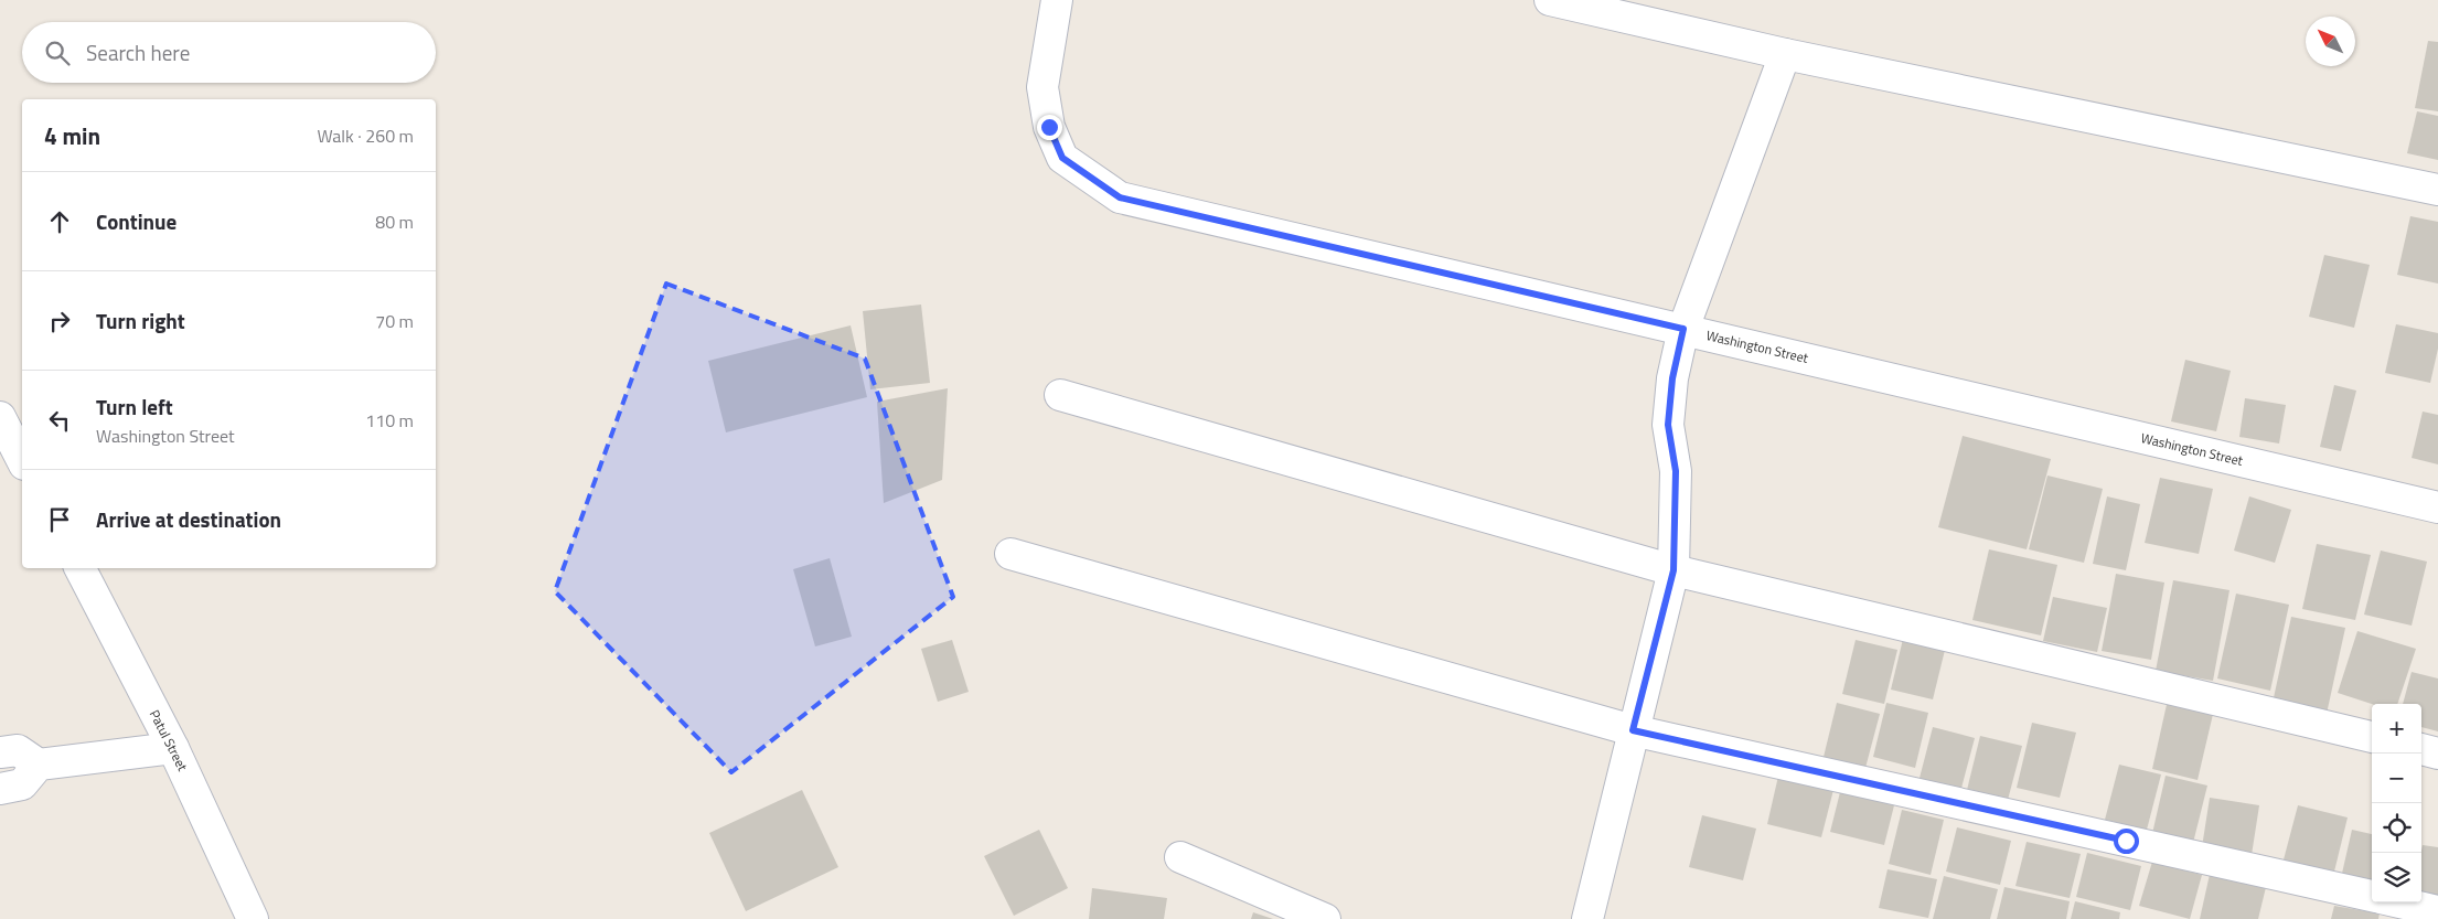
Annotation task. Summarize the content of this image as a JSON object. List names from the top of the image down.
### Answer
{
  "streets": {
    "street": ["Washington Street", "Patul Street"]
  },
  "north": "top left",
  "page": {
    "search": "Search here",
    "heading": ["4 min", "Walk · 260 m"],
    "list": [
      ["Continue", "80 m"],
      ["Turn right", "70 m"],
      ["Turn left", "Washington Street", "110 m"],
      "Arrive at destination"
    ],
    "map_buttons": ["+", "−"]
  }
}
